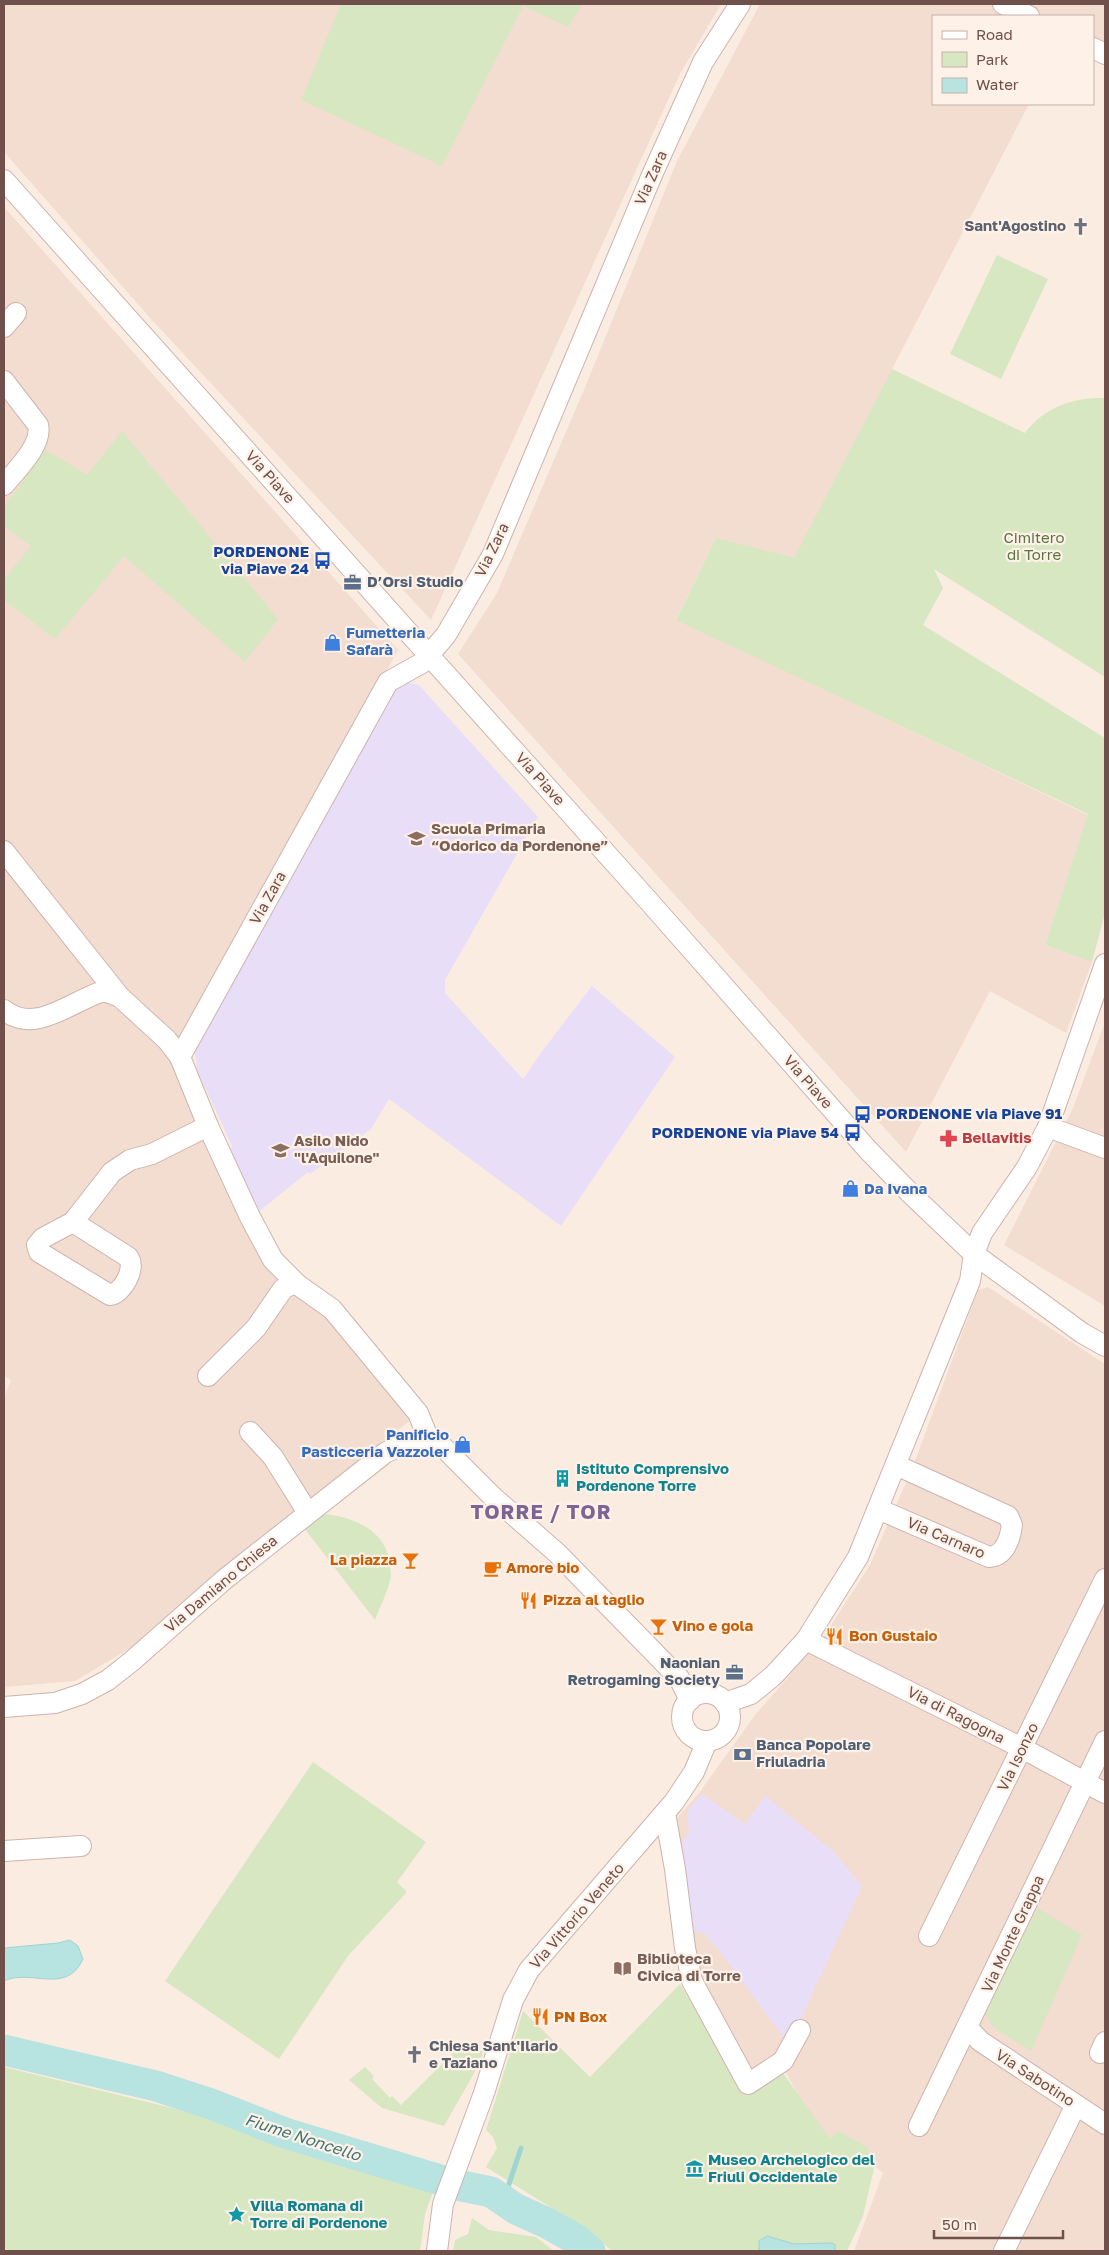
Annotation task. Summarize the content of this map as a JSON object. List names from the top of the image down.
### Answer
{
  "streets": {
    "street": [
      "Via Zara",
      "Via Piave",
      "Via Carnaro",
      "Via Damiano Chiesa",
      "Via di Ragogna",
      "Via Isonzo",
      "Via Vittorio Veneto",
      "Via Monte Grappa",
      "Via Sabotino"
    ]
  },
  "crossings": [
    ["Via Zara", "Via Piave"],
    ["Via di Ragogna", "Via Isonzo"],
    ["Via di Ragogna", "Via Monte Grappa"],
    ["Via Monte Grappa", "Via Sabotino"]
  ],
  "districts": ["TORRE / TOR"],
  "water": ["Fiume Noncello"],
  "parks": ["Cimitero di Torre"],
  "places": {
    "church": ["Sant'Agostino", "Chiesa Sant'Ilario e Taziano"],
    "bus stop": ["PORDENONE via Piave 24", "PORDENONE via Piave 91", "PORDENONE via Piave 54"],
    "office": ["D’Orsi Studio", "Naonian Retrogaming Society"],
    "shop": ["Fumetteria Safarà", "Da Ivana", "Panificio Pasticceria Vazzoler"],
    "school or university": ["Scuola Primaria “Odorico da Pordenone”", "Asilo Nido \"l'Aquilone\""],
    "pharmacy": ["Bellavitis"],
    "building": ["Istituto Comprensivo Pordenone Torre"],
    "bar": ["La piazza", "Vino e gola"],
    "cafe": ["Amore bio"],
    "restaurant": ["Pizza al taglio", "Bon Gustaio", "PN Box"],
    "bank": ["Banca Popolare Friuladria"],
    "library": ["Biblioteca Civica di Torre"],
    "museum": ["Museo Archelogico del Friuli Occidentale"],
    "place": ["Villa Romana di Torre di Pordenone"]
  },
  "legend": ["Road", "Park", "Water"],
  "scale_bar": "50 m"
}
